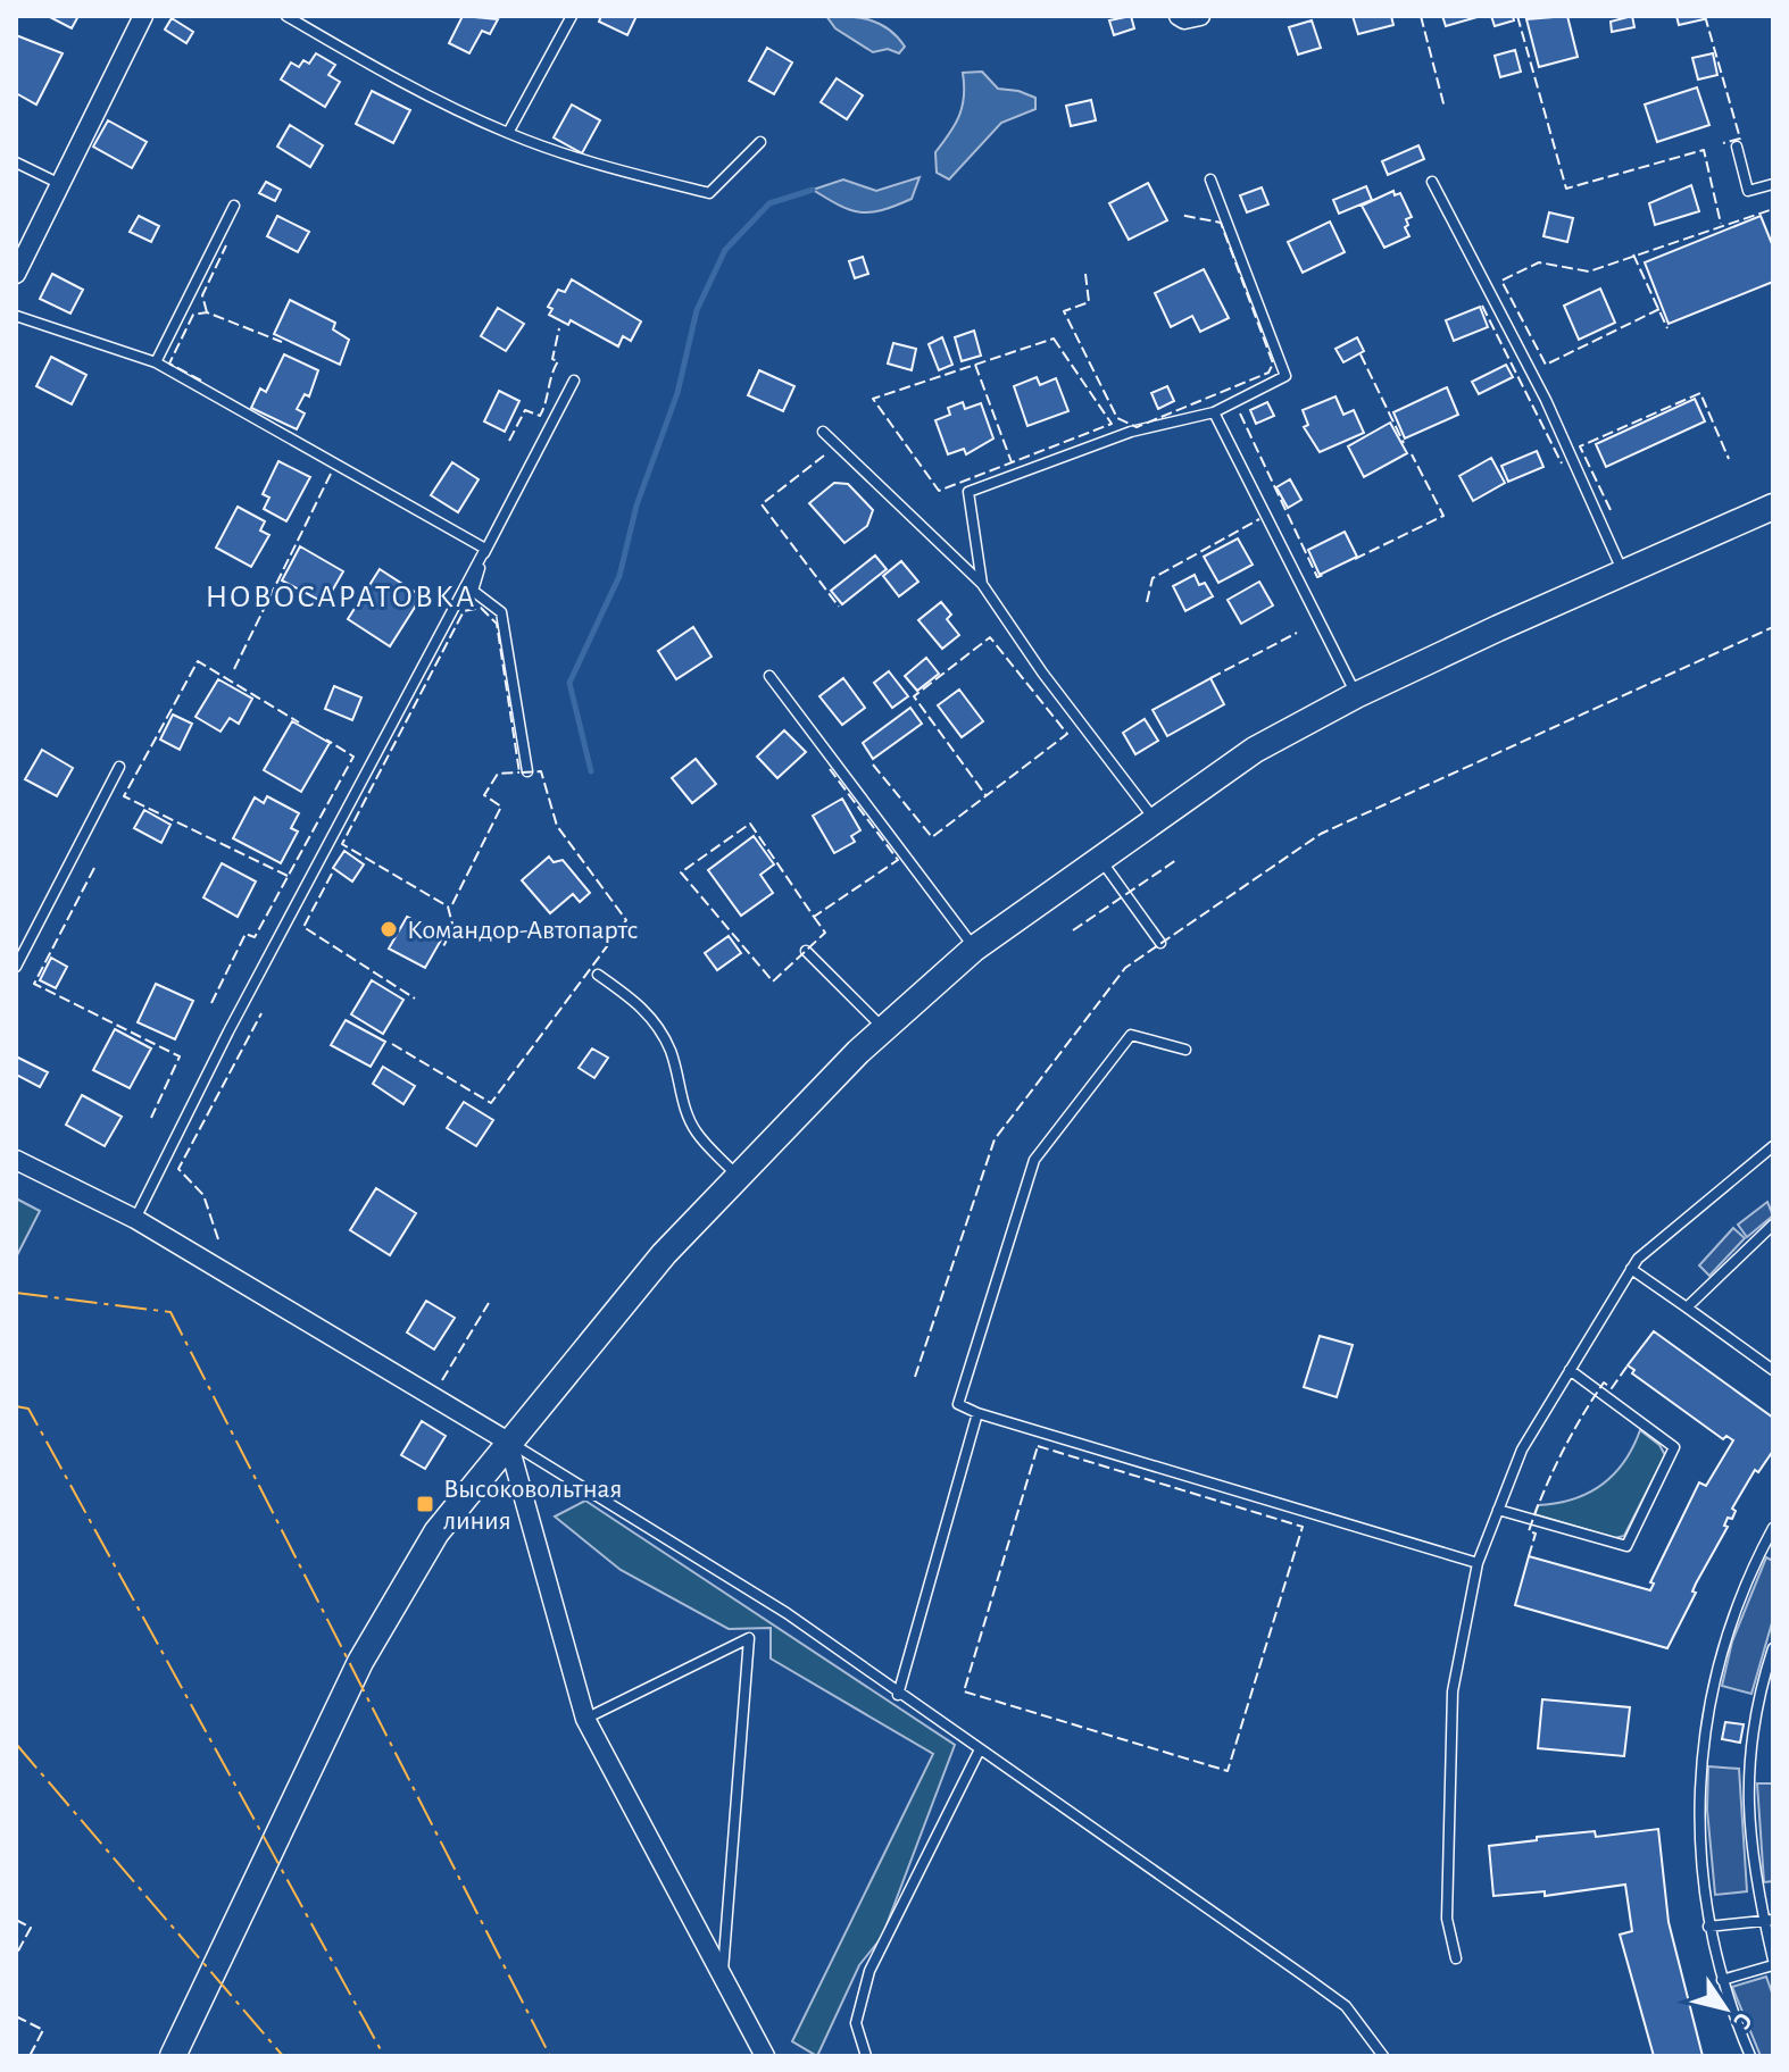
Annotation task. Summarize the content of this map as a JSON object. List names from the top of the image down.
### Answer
{
  "districts": ["НОВОСАРАТОВКА"],
  "places": {
    "other": ["Командор-Автопартс"],
    "transit": ["Высоковольтная линия"]
  },
  "north": "bottom right"
}
